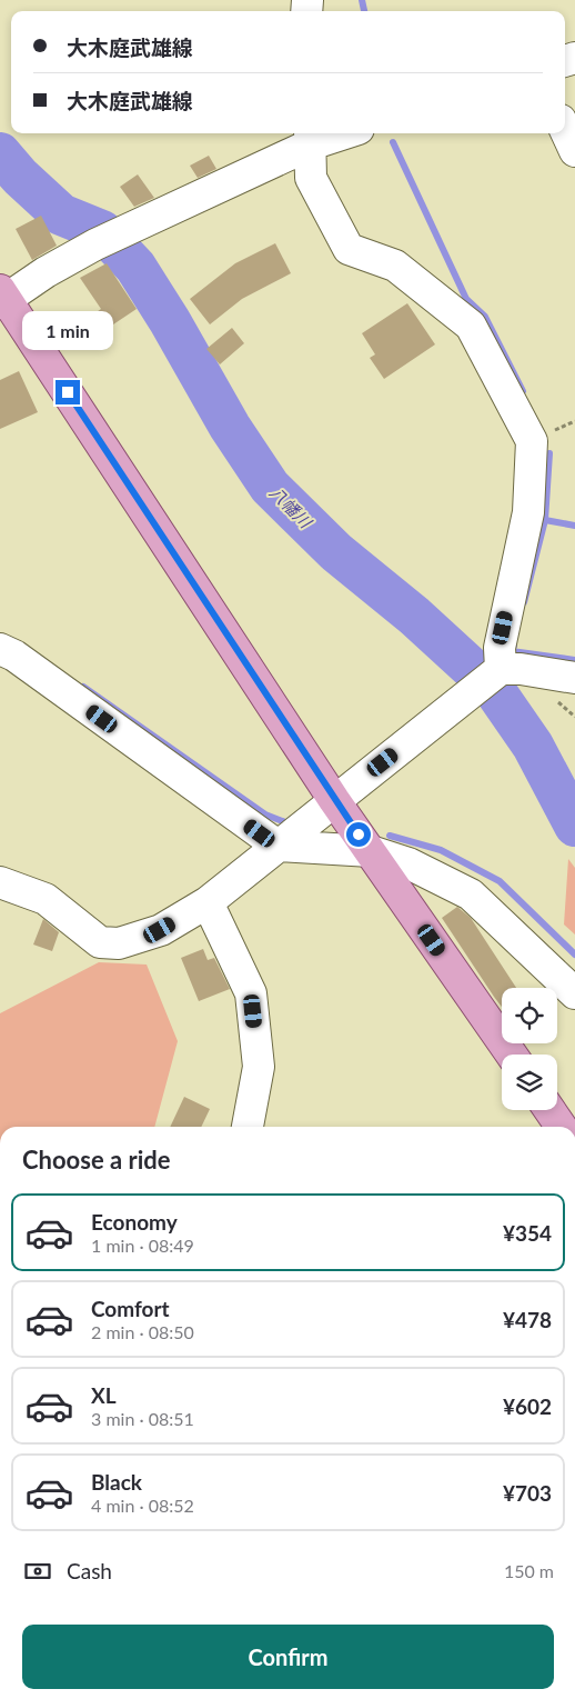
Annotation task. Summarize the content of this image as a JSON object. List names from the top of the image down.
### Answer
{
  "water": ["八幡川"],
  "page": {
    "banner": ["大木庭武雄線", "大木庭武雄線"],
    "bubble": "1 min",
    "heading": "Choose a ride",
    "list": [
      {
        "name": "Economy",
        "note": "1 min · 08:49",
        "value": "¥354"
      },
      {
        "name": "Comfort",
        "note": "2 min · 08:50",
        "value": "¥478"
      },
      {
        "name": "XL",
        "note": "3 min · 08:51",
        "value": "¥602"
      },
      {
        "name": "Black",
        "note": "4 min · 08:52",
        "value": "¥703"
      }
    ],
    "pay": ["Cash", "150 m"],
    "buttons": "Confirm"
  }
}
